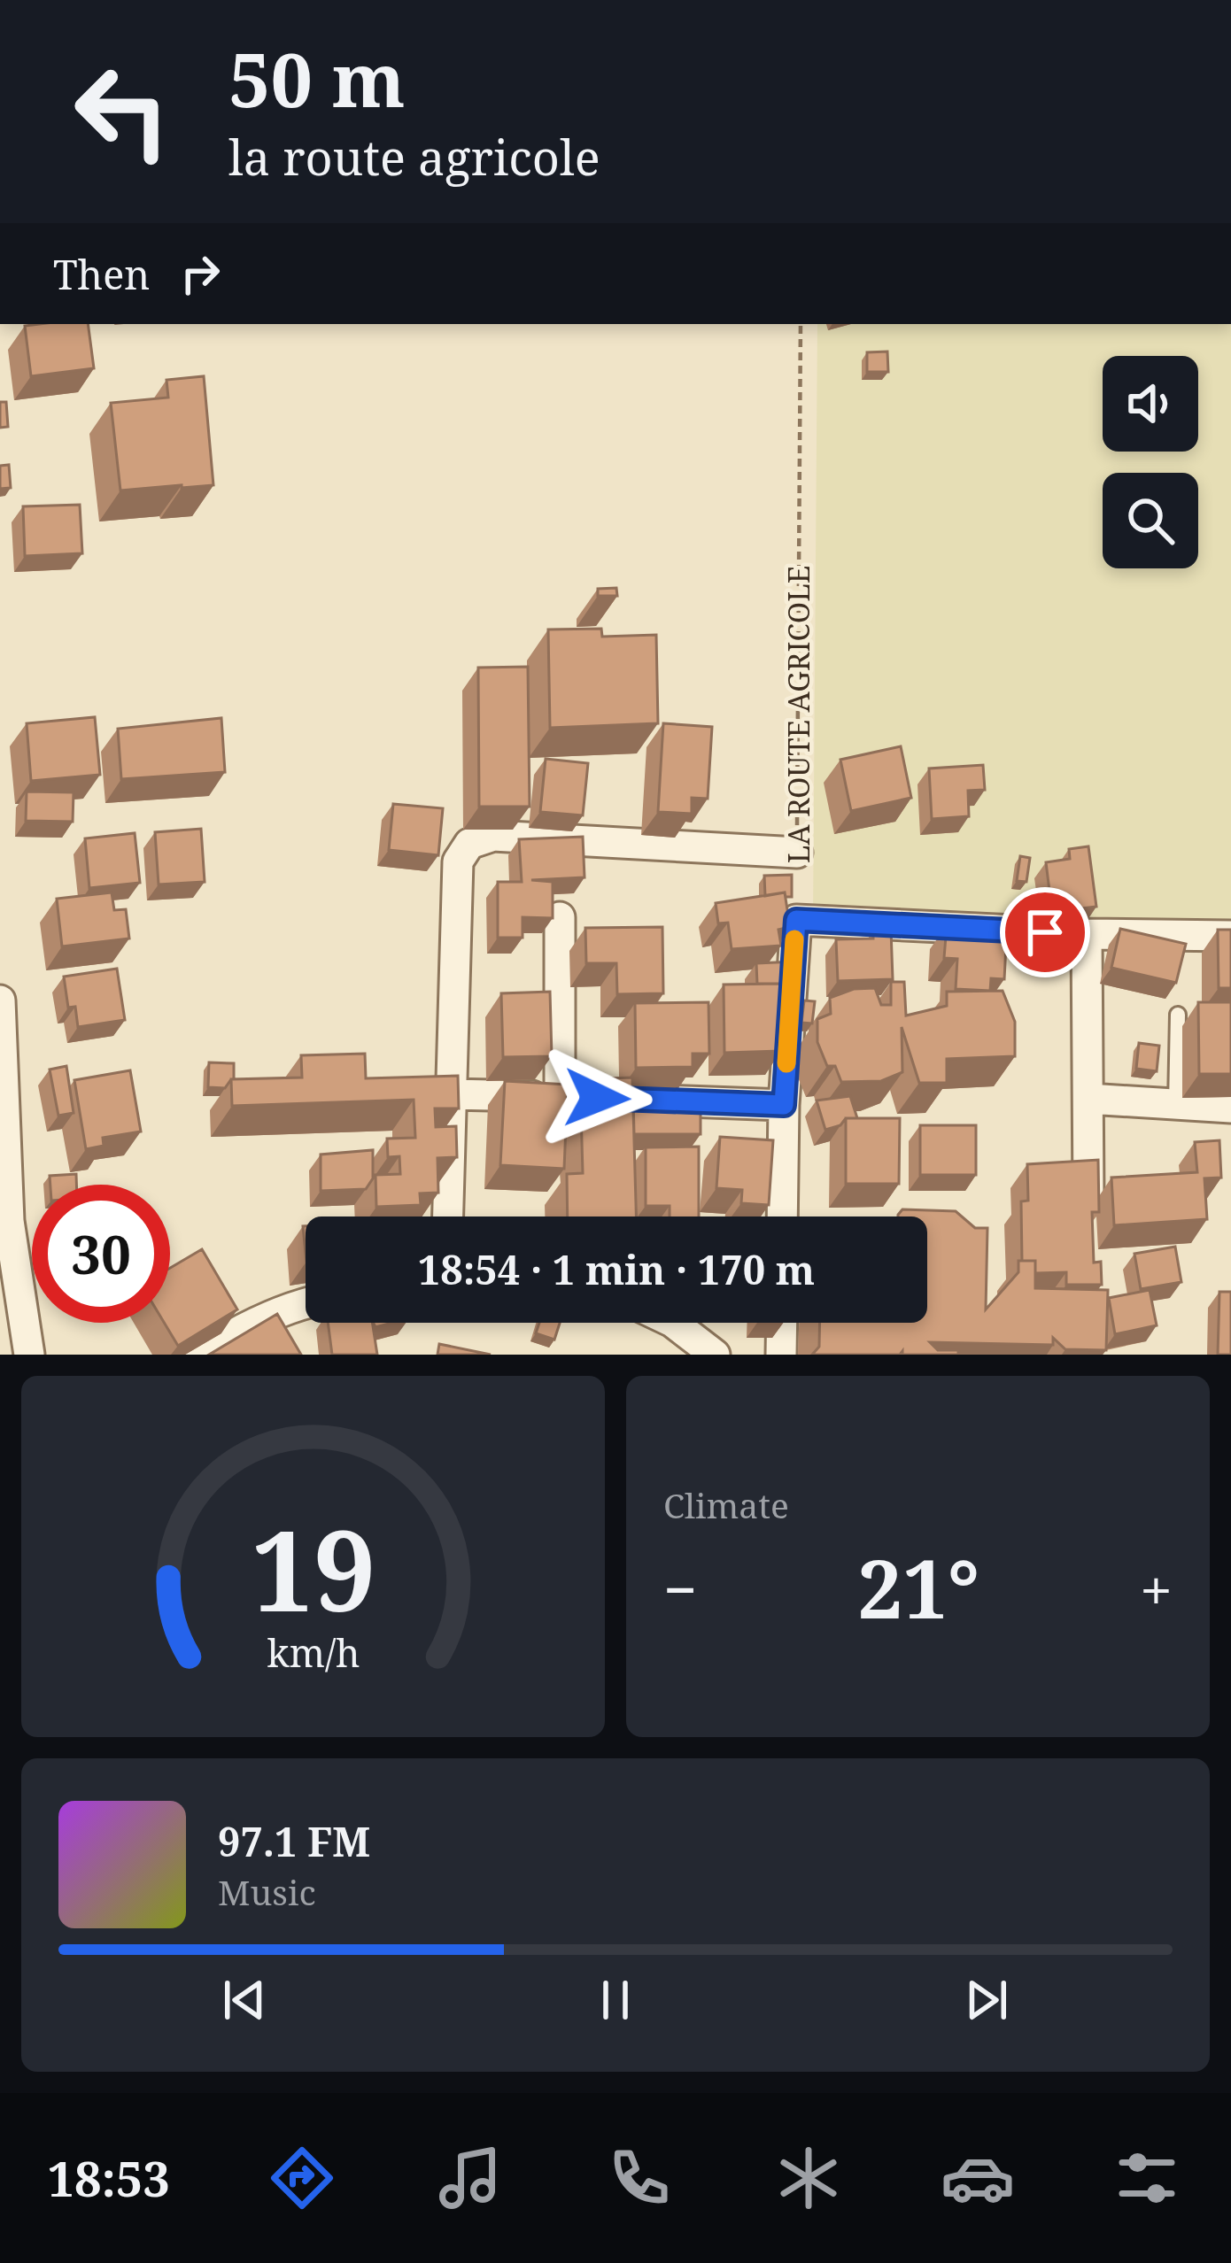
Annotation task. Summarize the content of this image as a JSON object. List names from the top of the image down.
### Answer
{
  "streets": {
    "path": ["LA ROUTE AGRICOLE"]
  },
  "page": {
    "turn": ["50 m", "la route agricole"],
    "then": "Then",
    "limit": "30",
    "trip": "18:54 · 1 min · 170 m",
    "tile": "Climate",
    "heat": ["−", "21°", "+"],
    "song": ["97.1 FM", "Music"],
    "tabs": "18:53",
    "gauge": ["19", "km/h"]
  }
}
